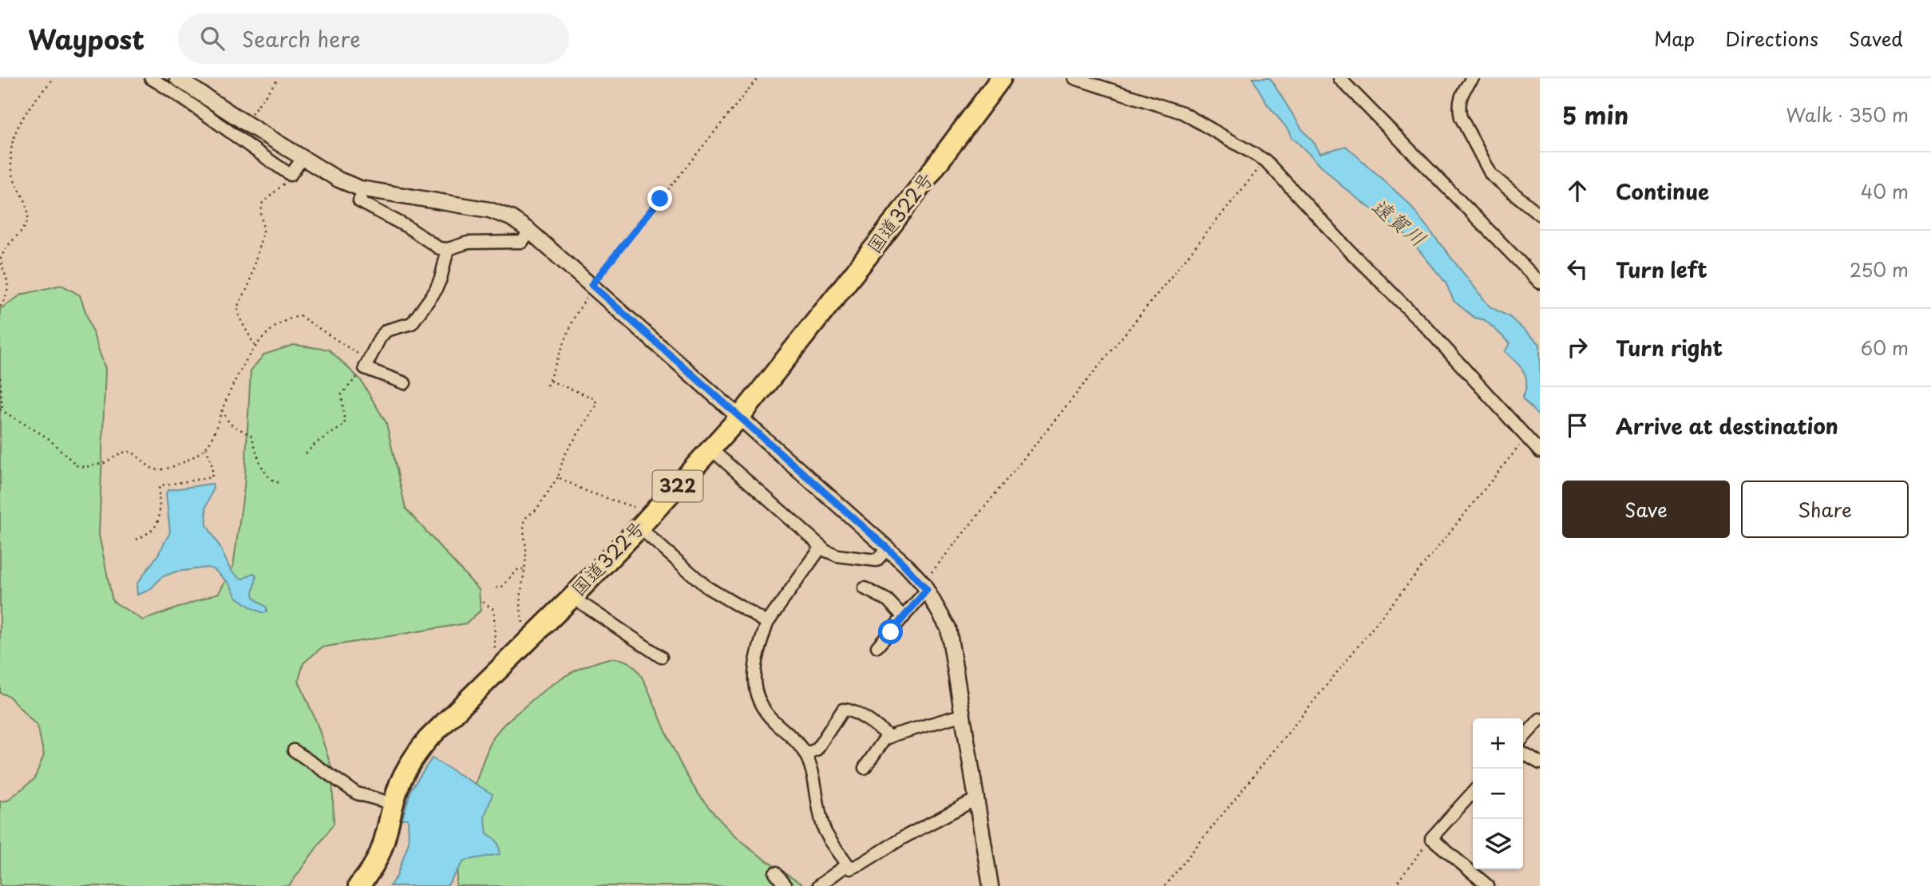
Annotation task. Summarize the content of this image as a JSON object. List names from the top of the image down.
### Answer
{
  "streets": {
    "highway": ["国道322号", "322"]
  },
  "water": ["遠賀川"],
  "page": {
    "header": "Waypost",
    "search": "Search here",
    "nav": ["Map", "Directions", "Saved"],
    "heading": ["5 min", "Walk · 350 m"],
    "list": [
      ["Continue", "40 m"],
      ["Turn left", "250 m"],
      ["Turn right", "60 m"],
      "Arrive at destination"
    ],
    "buttons": ["Save", "Share"],
    "map_buttons": ["+", "−"]
  }
}
